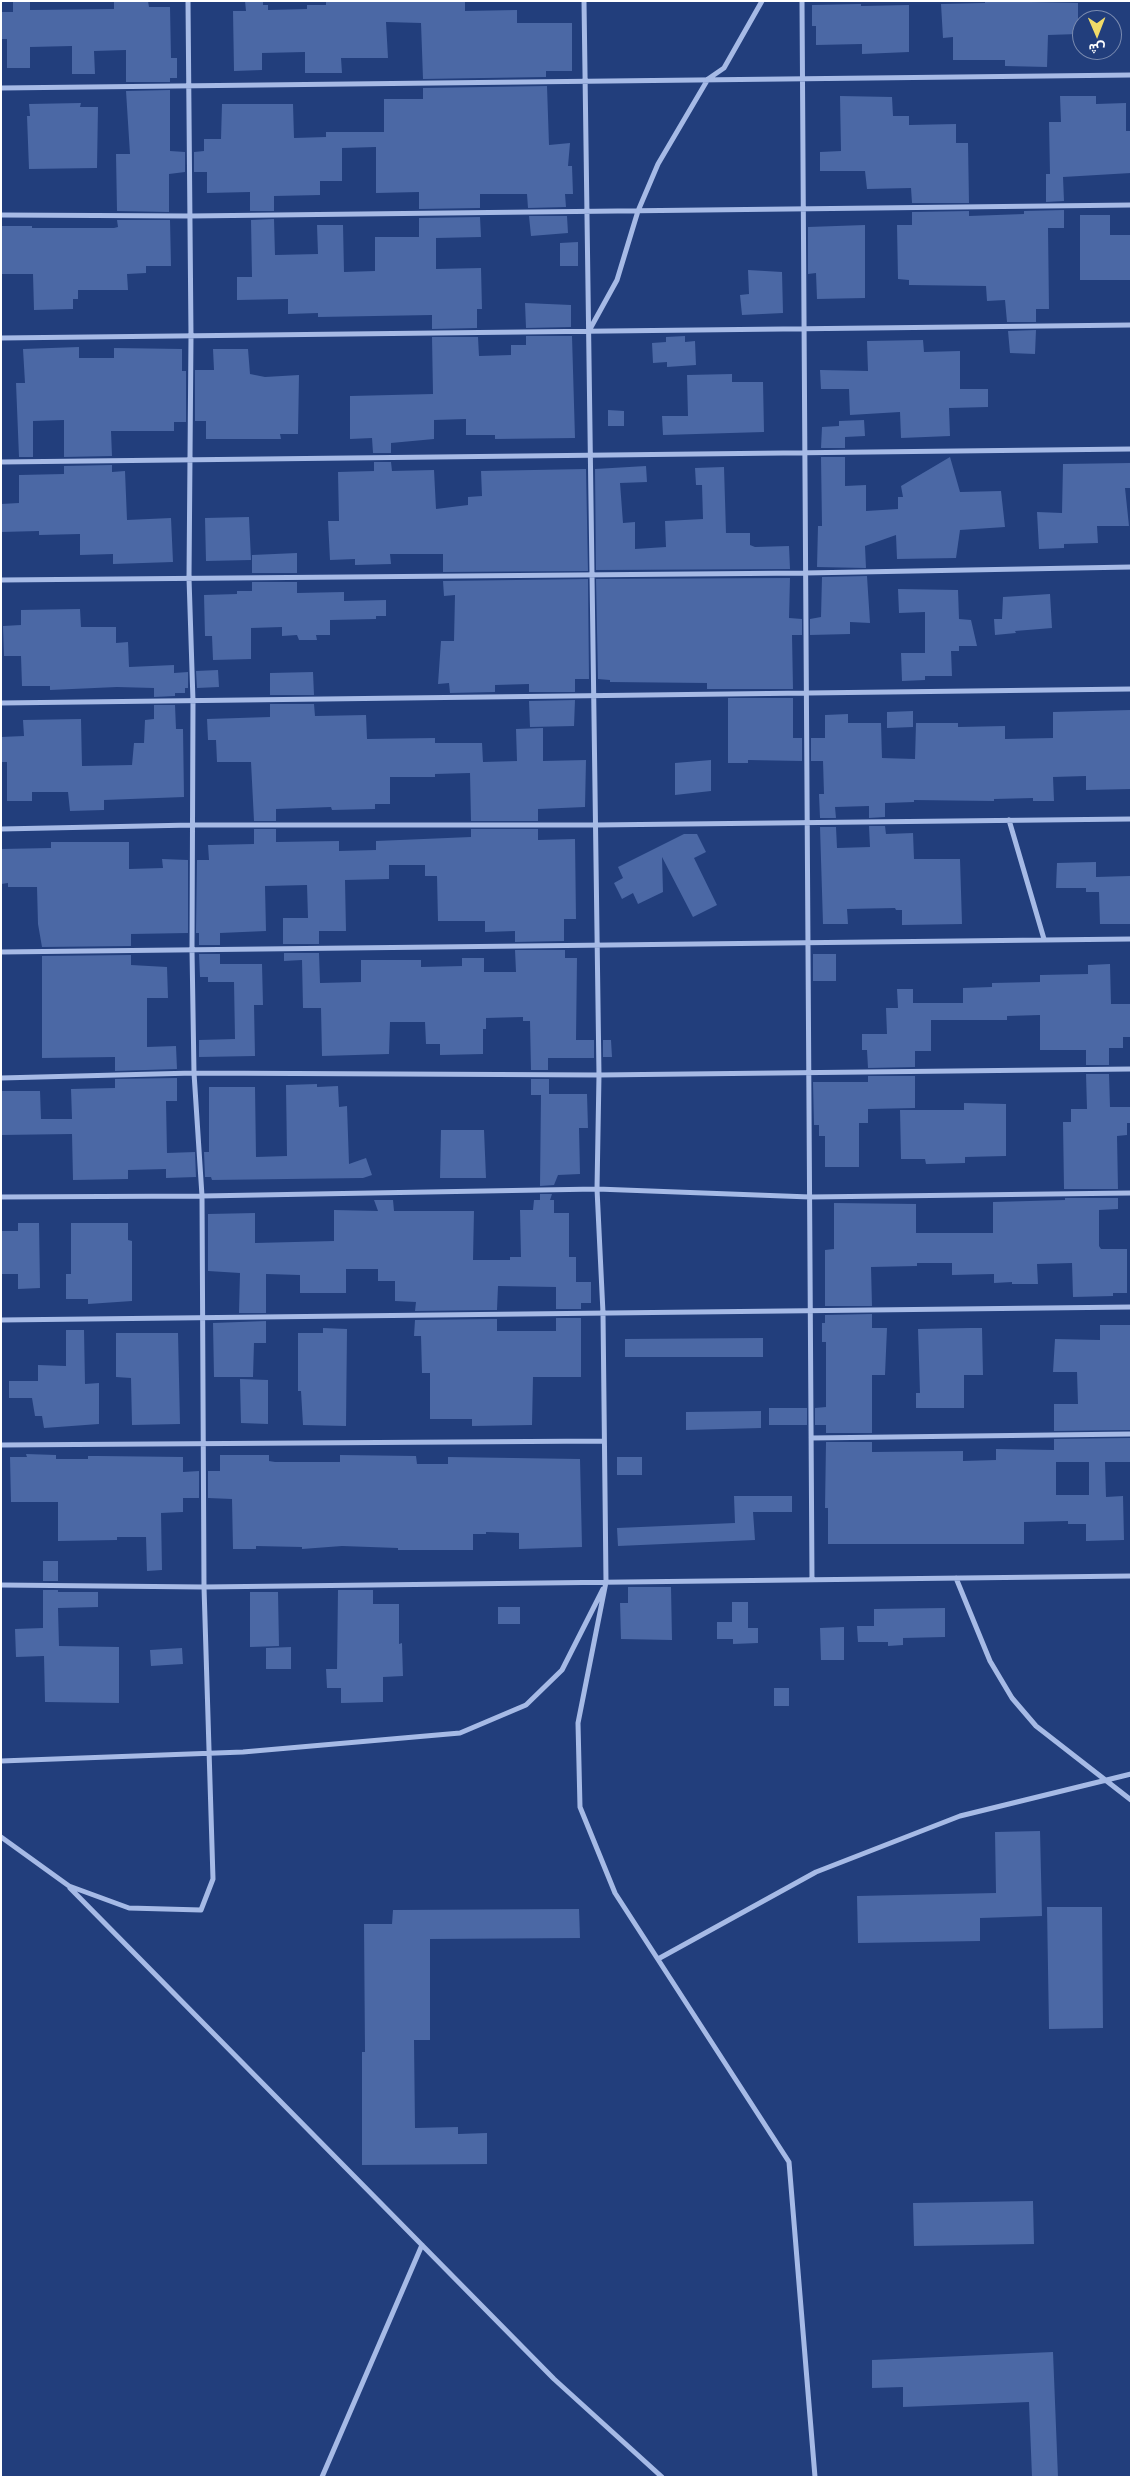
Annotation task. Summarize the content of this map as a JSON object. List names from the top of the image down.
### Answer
{
  "north": "bottom"
}
